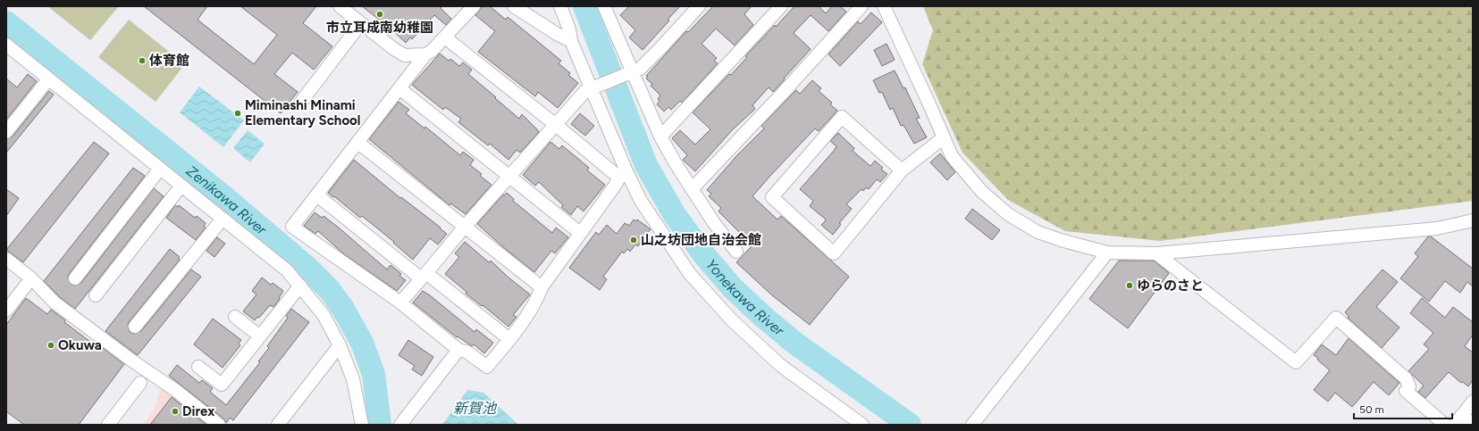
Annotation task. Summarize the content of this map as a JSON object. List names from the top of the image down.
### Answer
{
  "water": ["Zenikawa River", "Yonekawa River", "新賀池"],
  "places": [
    "市立耳成南幼稚園",
    "体育館",
    "Miminashi Minami Elementary School",
    "山之坊団地自治会館",
    "ゆらのさと",
    "Okuwa",
    "Direx"
  ],
  "scale_bar": "50 m"
}
